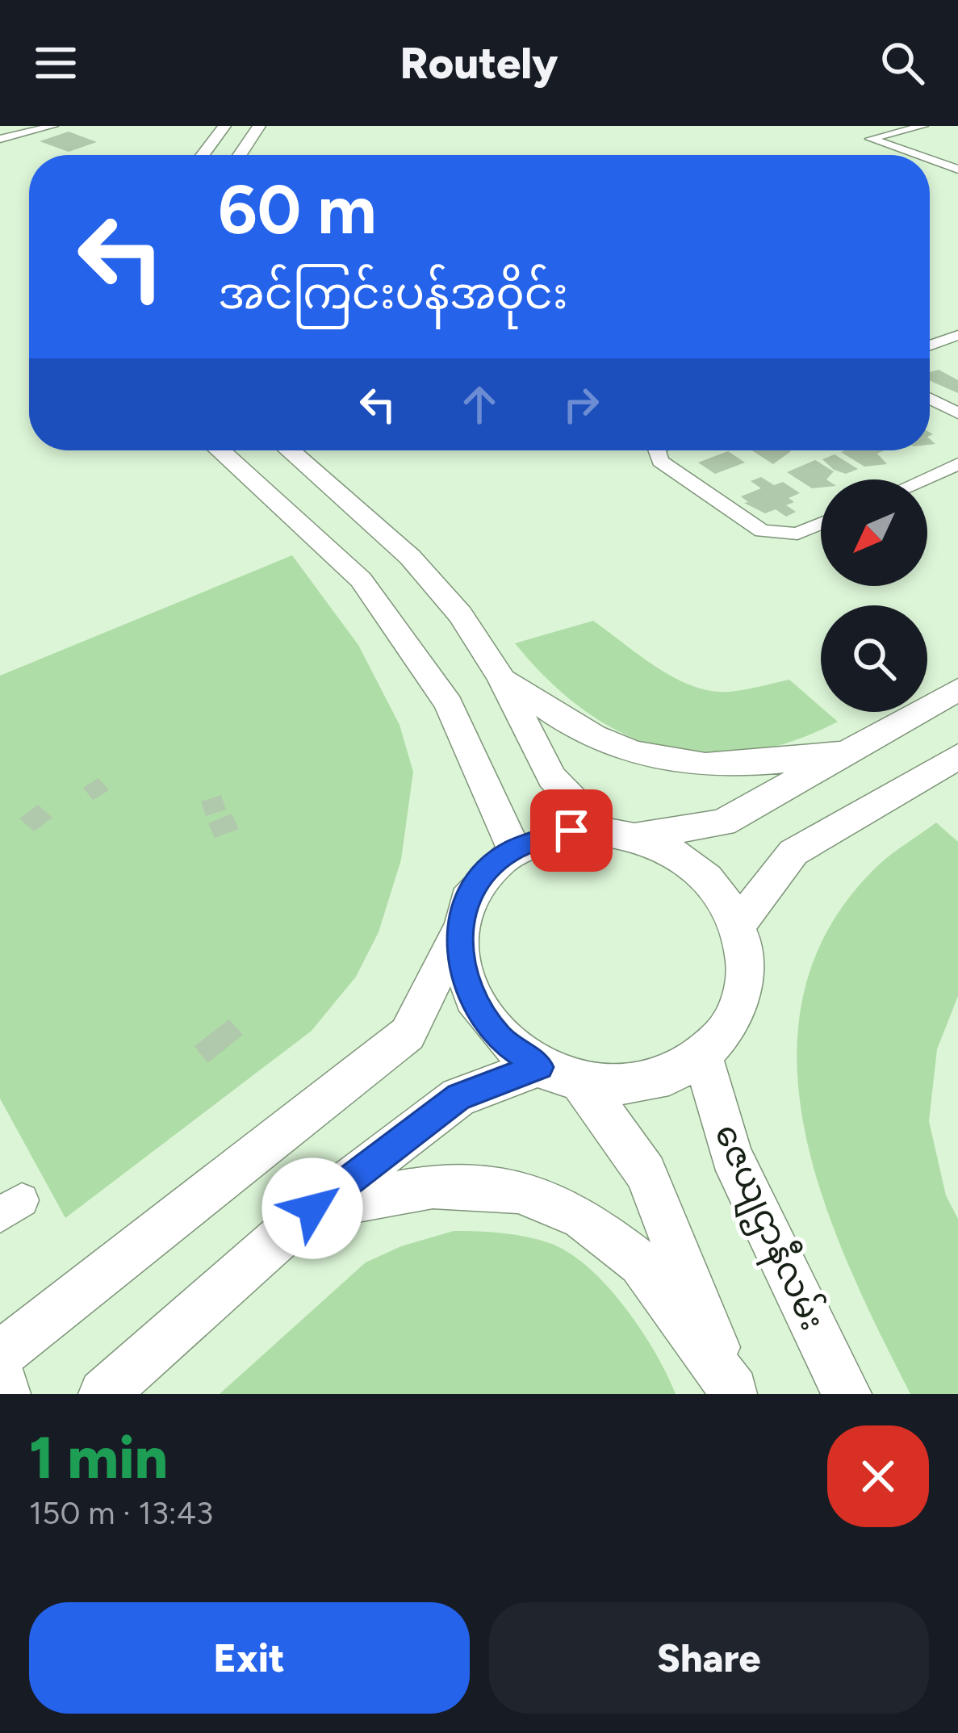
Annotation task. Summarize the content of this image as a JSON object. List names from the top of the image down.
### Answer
{
  "streets": {
    "main road": ["ဇေယျဌာနီလမ်း"]
  },
  "north": "bottom left",
  "page": {
    "header": "Routely",
    "turn": ["60 m", "အင်ကြင်းပန်အ၀ိုင်း"],
    "heading": ["1 min", "150 m · 13:43"],
    "buttons": ["Exit", "Share"]
  }
}
